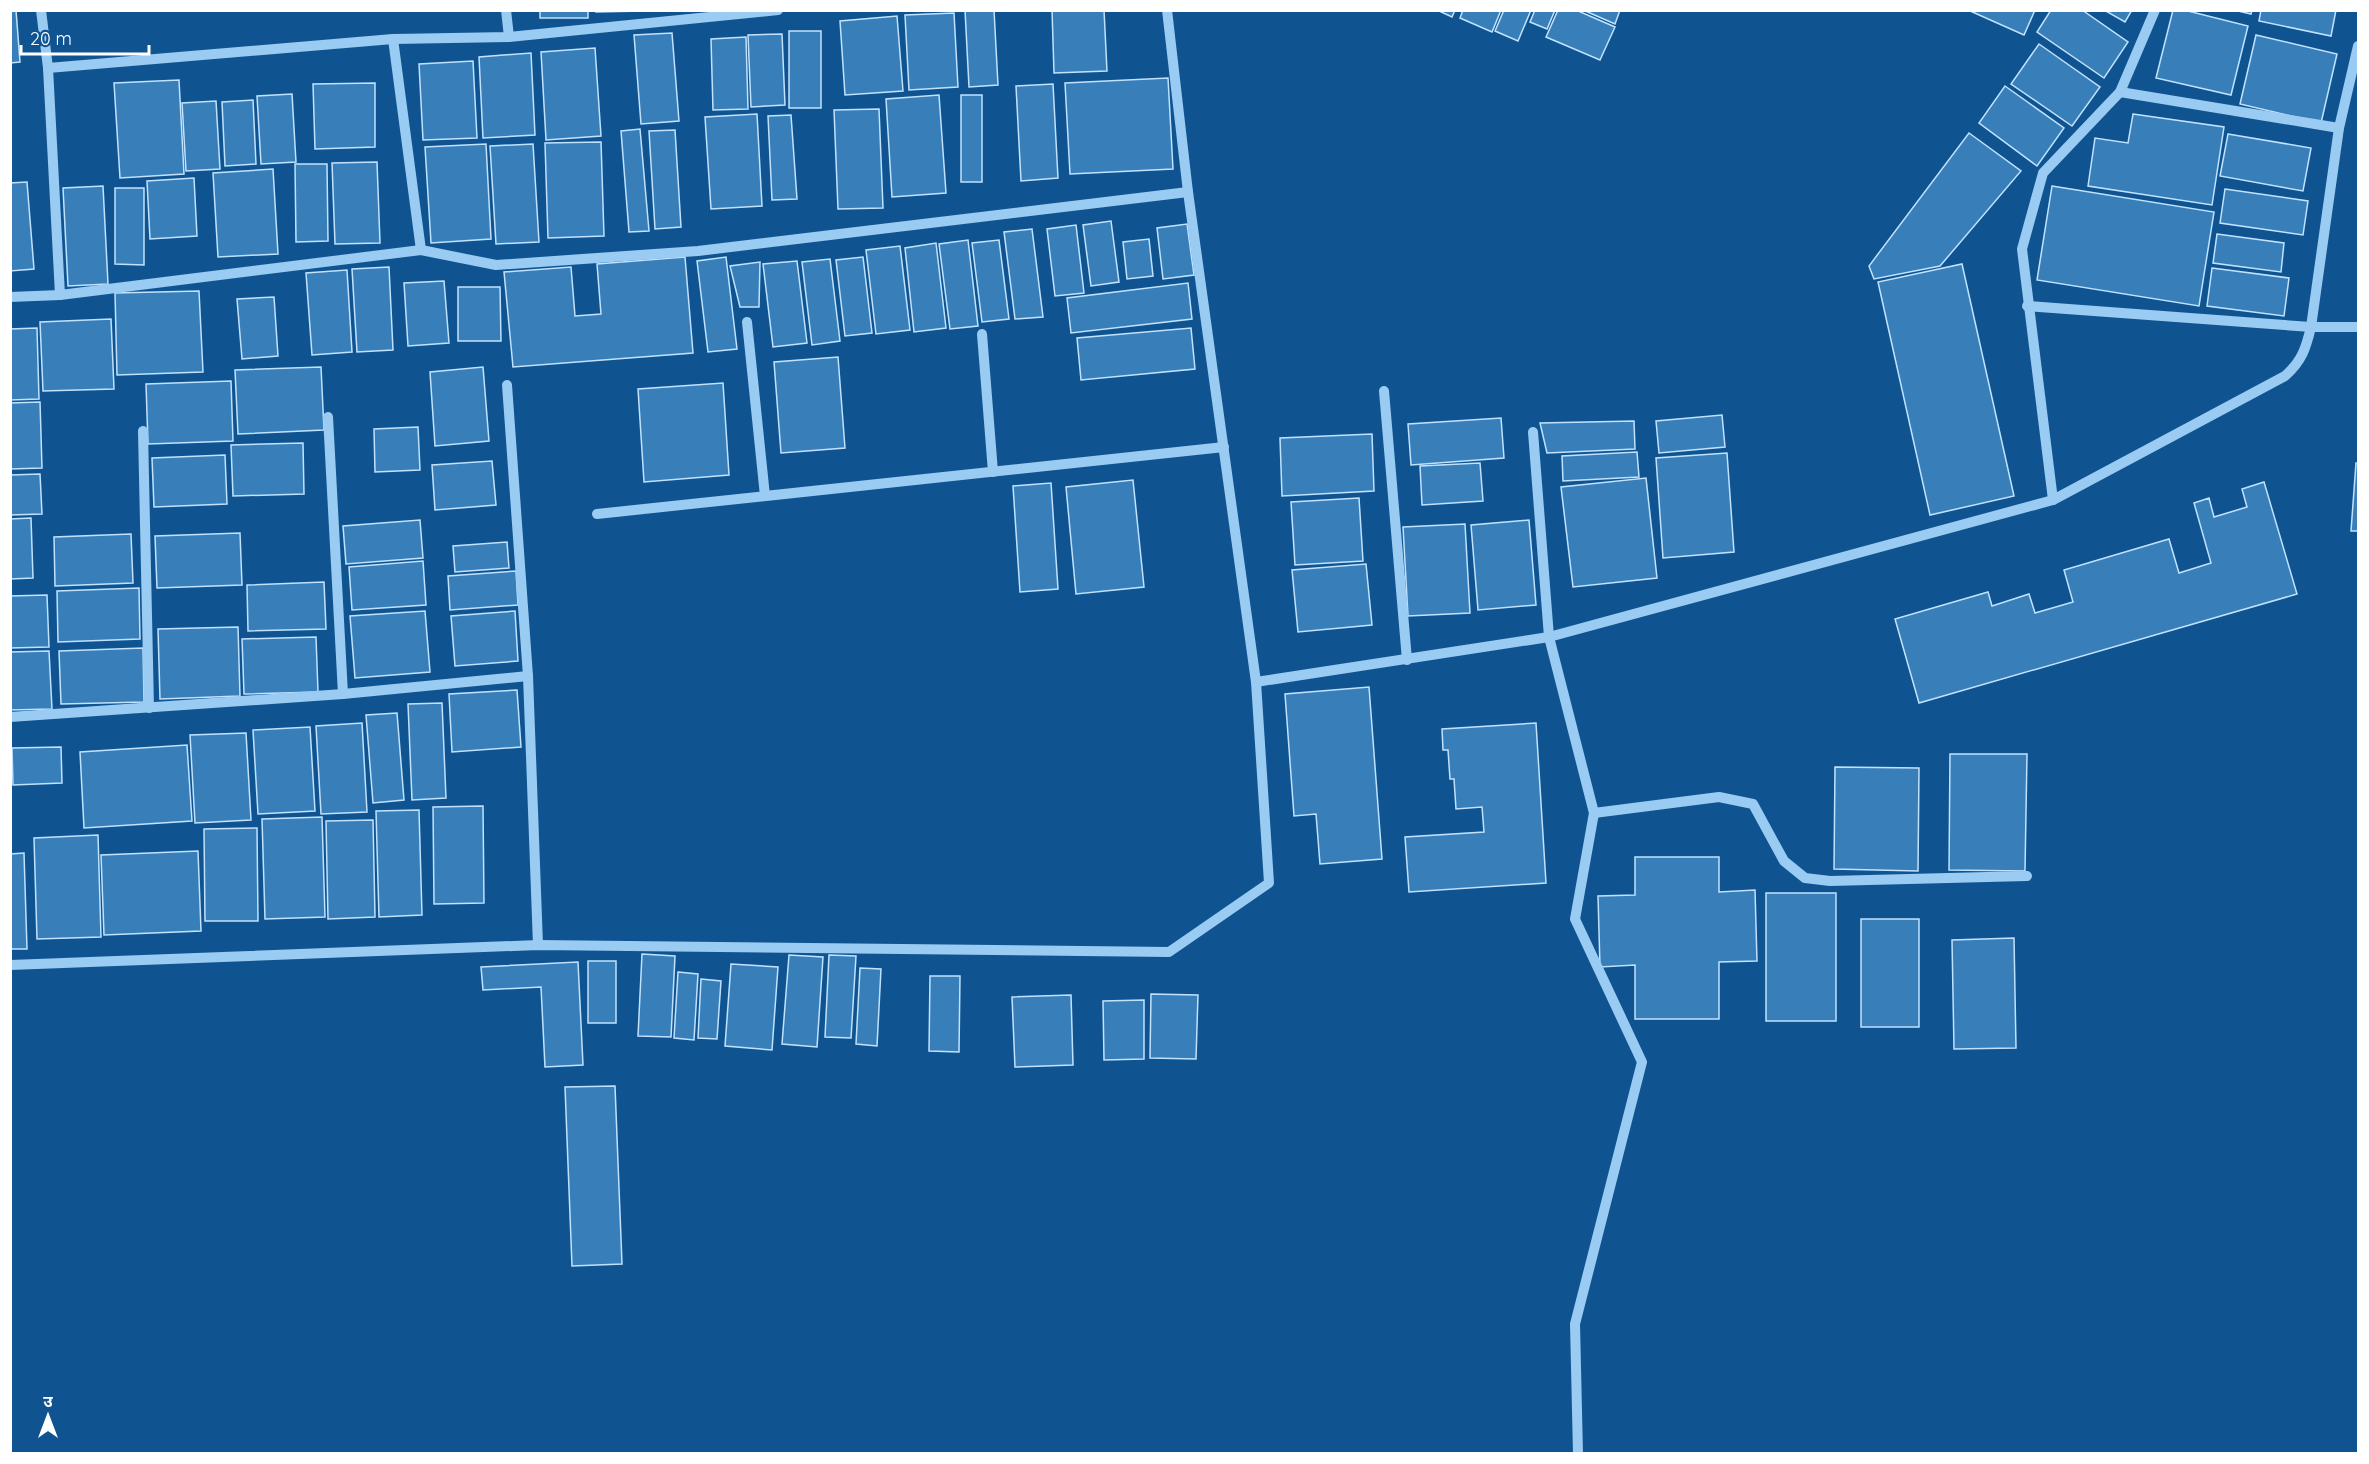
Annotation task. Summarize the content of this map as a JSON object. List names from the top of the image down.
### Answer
{
  "scale_bar": "20 m",
  "north": "top"
}
